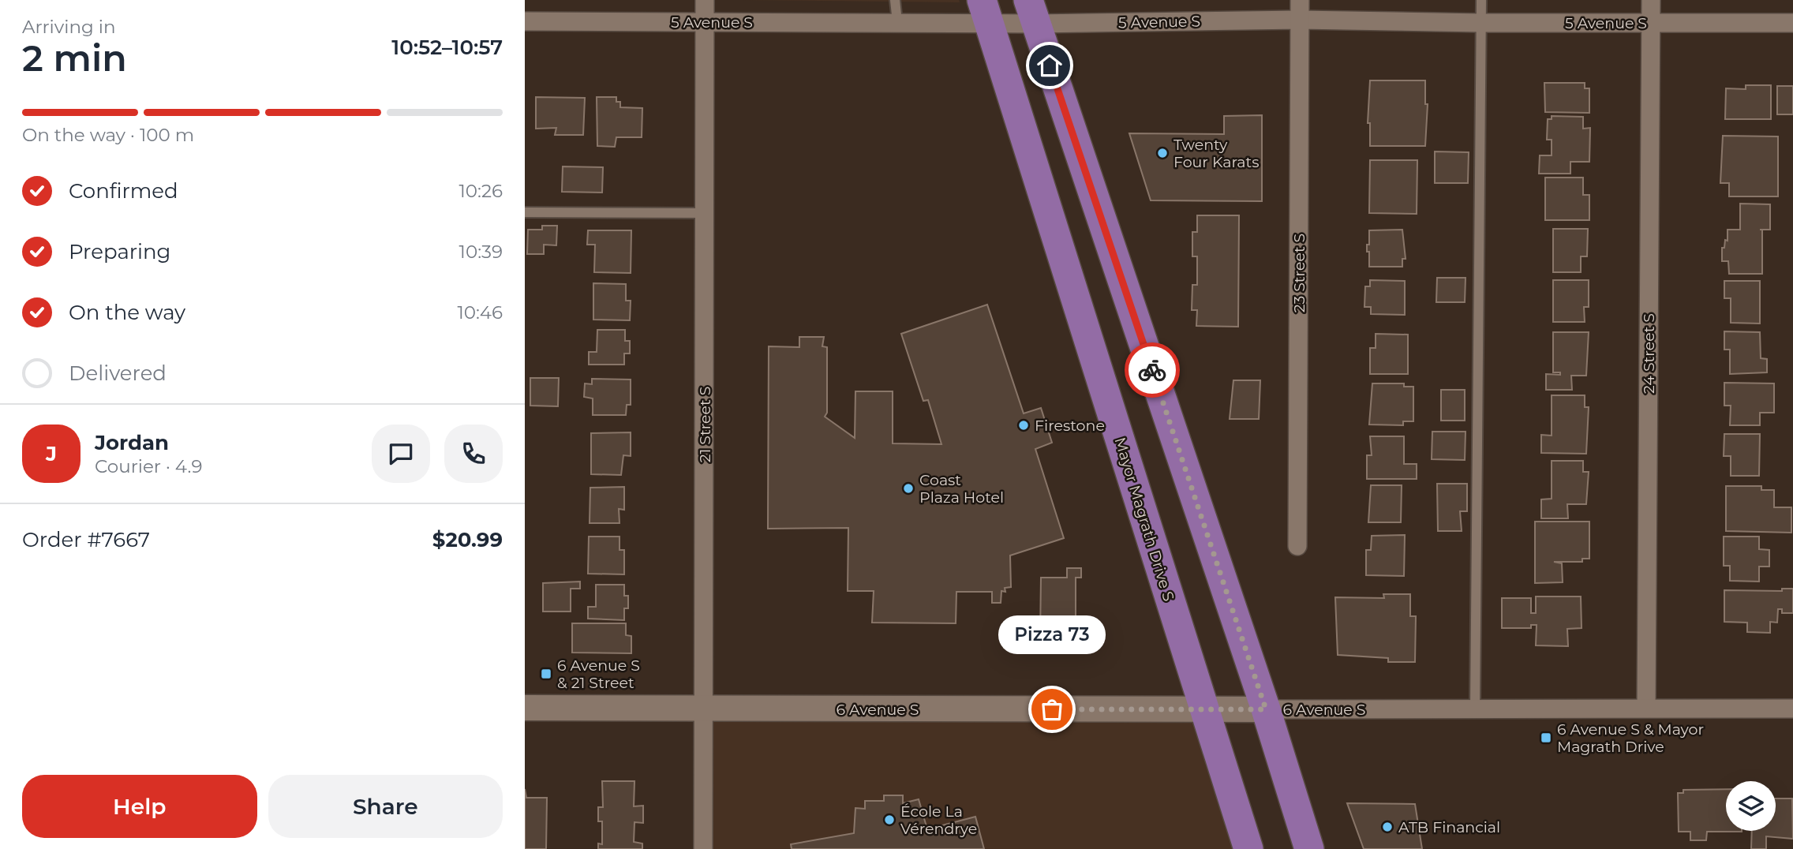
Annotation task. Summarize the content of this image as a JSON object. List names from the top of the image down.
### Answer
{
  "streets": {
    "main road": ["Mayor Magrath Drive S", "6 Avenue S"],
    "street": [
      "5 Avenue S",
      "23 Street S",
      "24 Street S",
      "21 Street S"
    ]
  },
  "crossings": [
    ["5 Avenue S", "23 Street S"],
    ["5 Avenue S", "24 Street S"],
    ["5 Avenue S", "21 Street S"],
    ["5 Avenue S", "Mayor Magrath Drive S"],
    ["24 Street S", "6 Avenue S"],
    ["21 Street S", "6 Avenue S"],
    ["Mayor Magrath Drive S", "6 Avenue S"]
  ],
  "places": {
    "other": [
      "Twenty Four Karats",
      "Firestone",
      "Coast Plaza Hotel",
      "Pizza 73",
      "École La Vérendrye",
      "ATB Financial"
    ],
    "transit": ["6 Avenue S & 21 Street", "6 Avenue S & Mayor Magrath Drive"]
  },
  "page": {
    "heading": ["2 min", "Arriving in", "10:52–10:57"],
    "panel": [
      "Jordan",
      "Courier · 4.9",
      "Order #7667",
      "$20.99"
    ],
    "bar": "On the way · 100 m",
    "list": [
      ["Confirmed", "10:26"],
      ["Preparing", "10:39"],
      ["On the way", "10:46"],
      "Delivered"
    ],
    "round": "J",
    "bubble": "Pizza 73",
    "buttons": ["Help", "Share"]
  }
}
